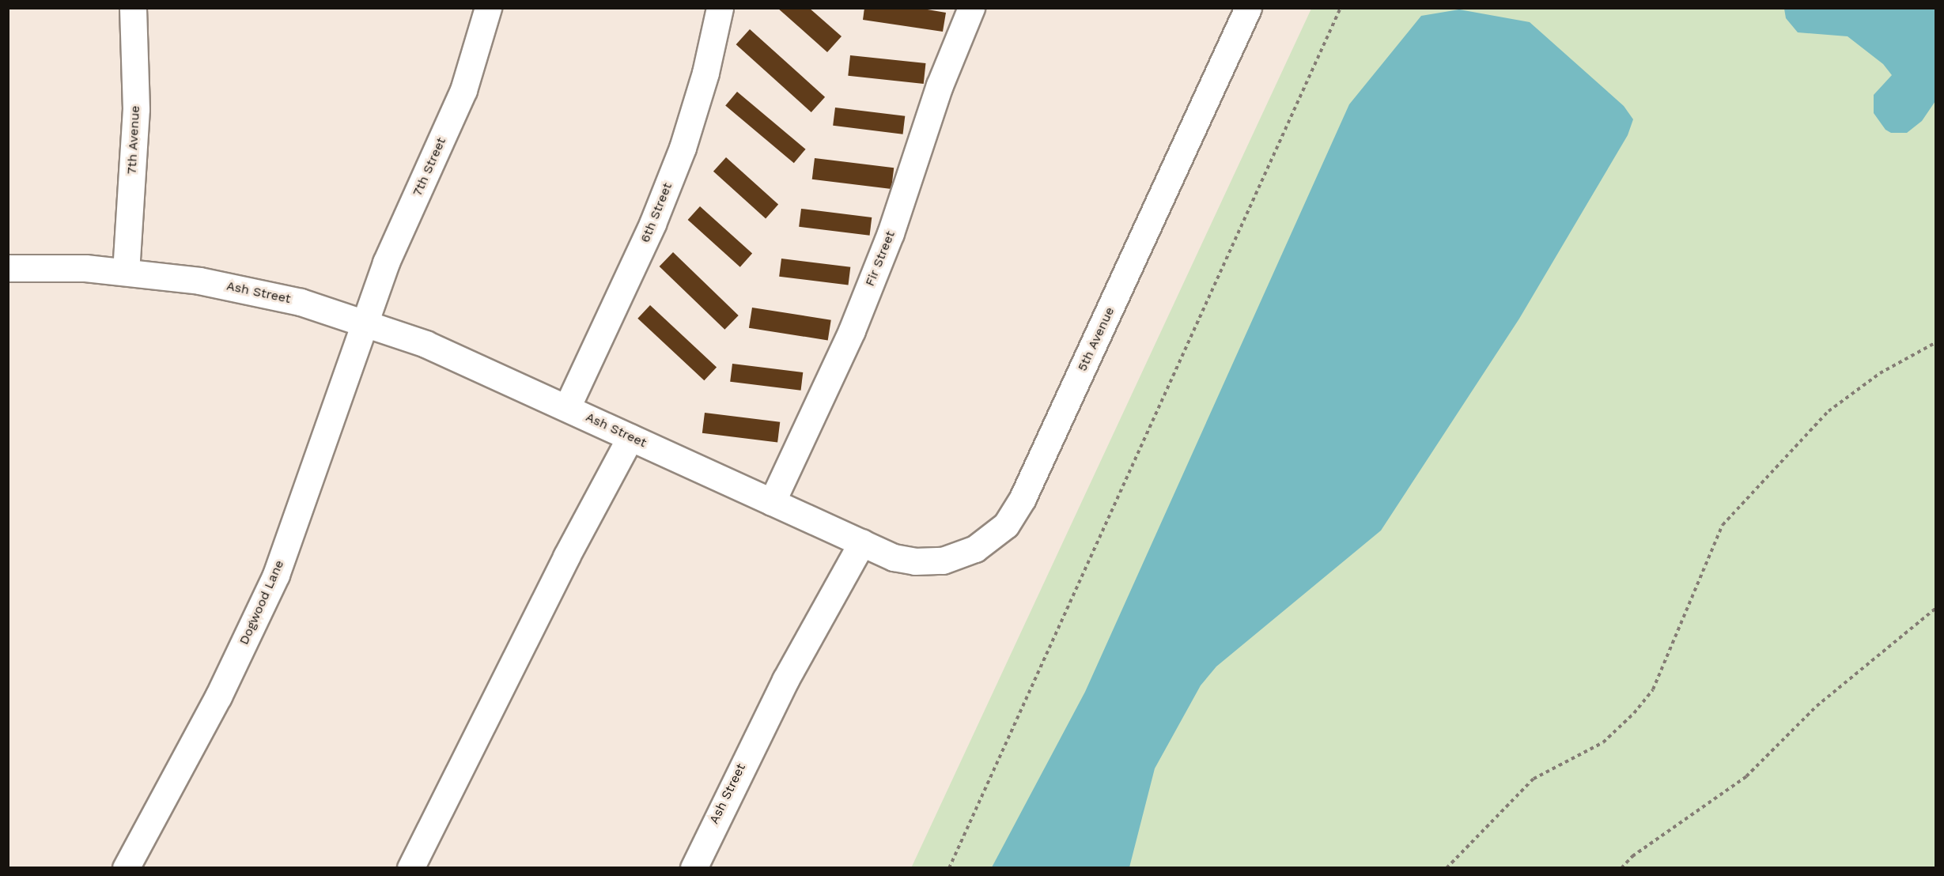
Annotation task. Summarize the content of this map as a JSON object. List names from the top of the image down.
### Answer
{
  "streets": {
    "street": [
      "7th Avenue",
      "7th Street",
      "6th Street",
      "Fir Street",
      "Ash Street",
      "5th Avenue",
      "Dogwood Lane"
    ]
  },
  "crossings": [
    ["7th Avenue", "Ash Street"],
    ["7th Street", "Ash Street"],
    ["7th Street", "Dogwood Lane"],
    ["6th Street", "Ash Street"],
    ["Fir Street", "Ash Street"],
    ["Ash Street", "5th Avenue"],
    ["Ash Street", "Dogwood Lane"]
  ]
}
